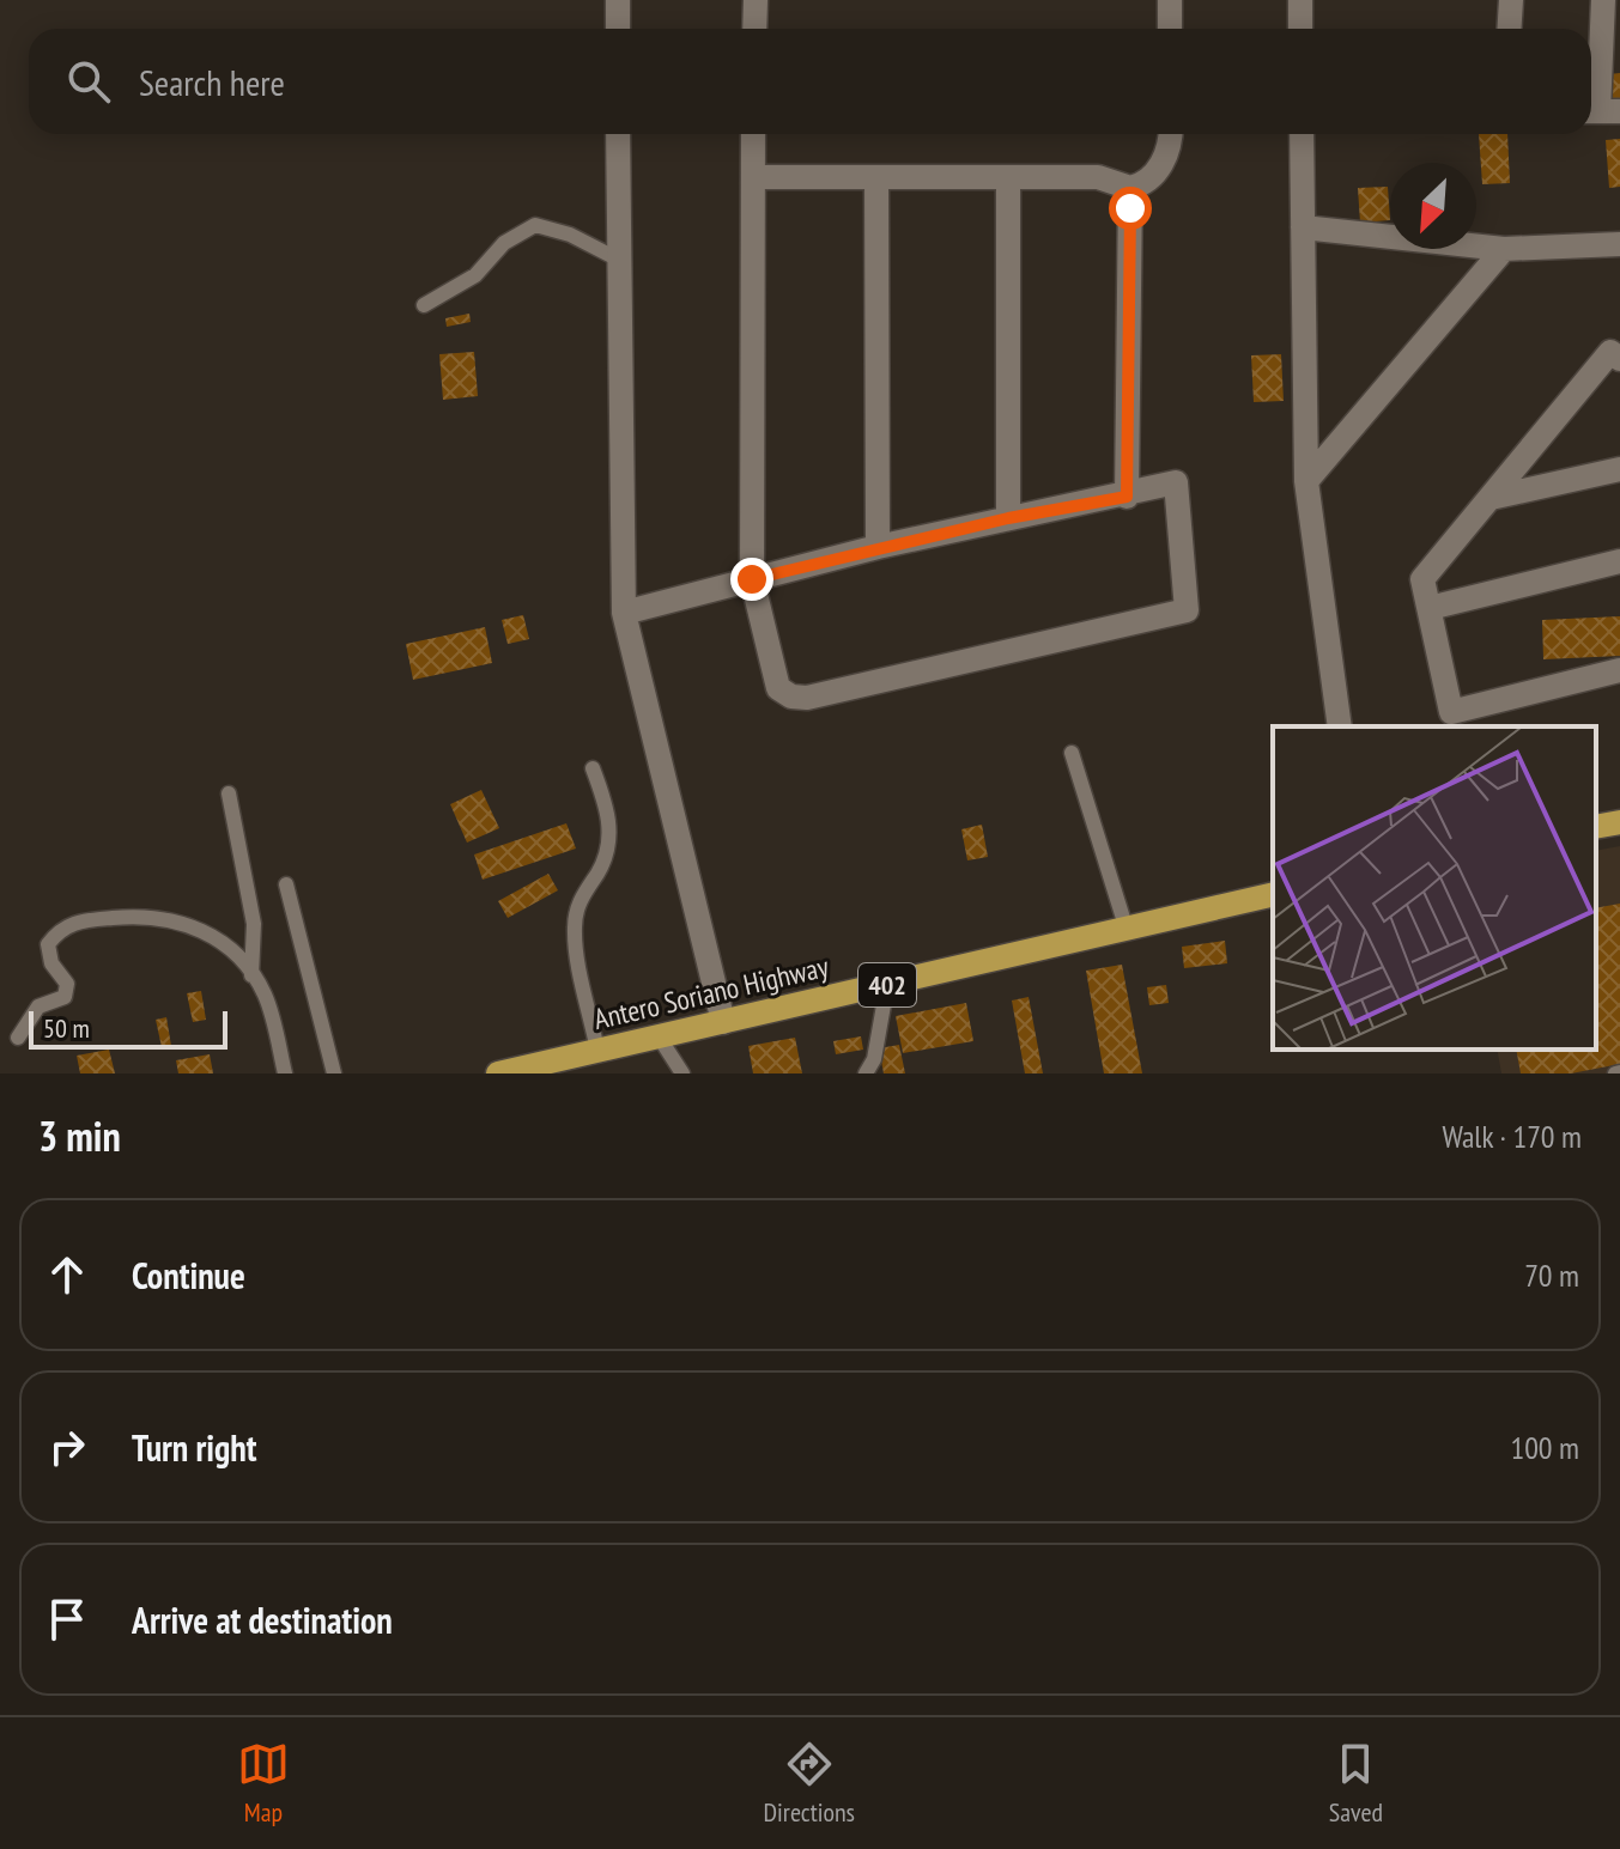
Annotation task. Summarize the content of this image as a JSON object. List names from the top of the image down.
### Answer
{
  "streets": {
    "main road": ["402", "Antero Soriano Highway"]
  },
  "scale_bar": "50 m",
  "north": "bottom left",
  "page": {
    "search": "Search here",
    "scale": "50 m",
    "heading": ["3 min", "Walk · 170 m"],
    "list": [
      ["Continue", "70 m"],
      ["Turn right", "100 m"],
      "Arrive at destination"
    ],
    "nav": ["Map", "Directions", "Saved"]
  }
}
